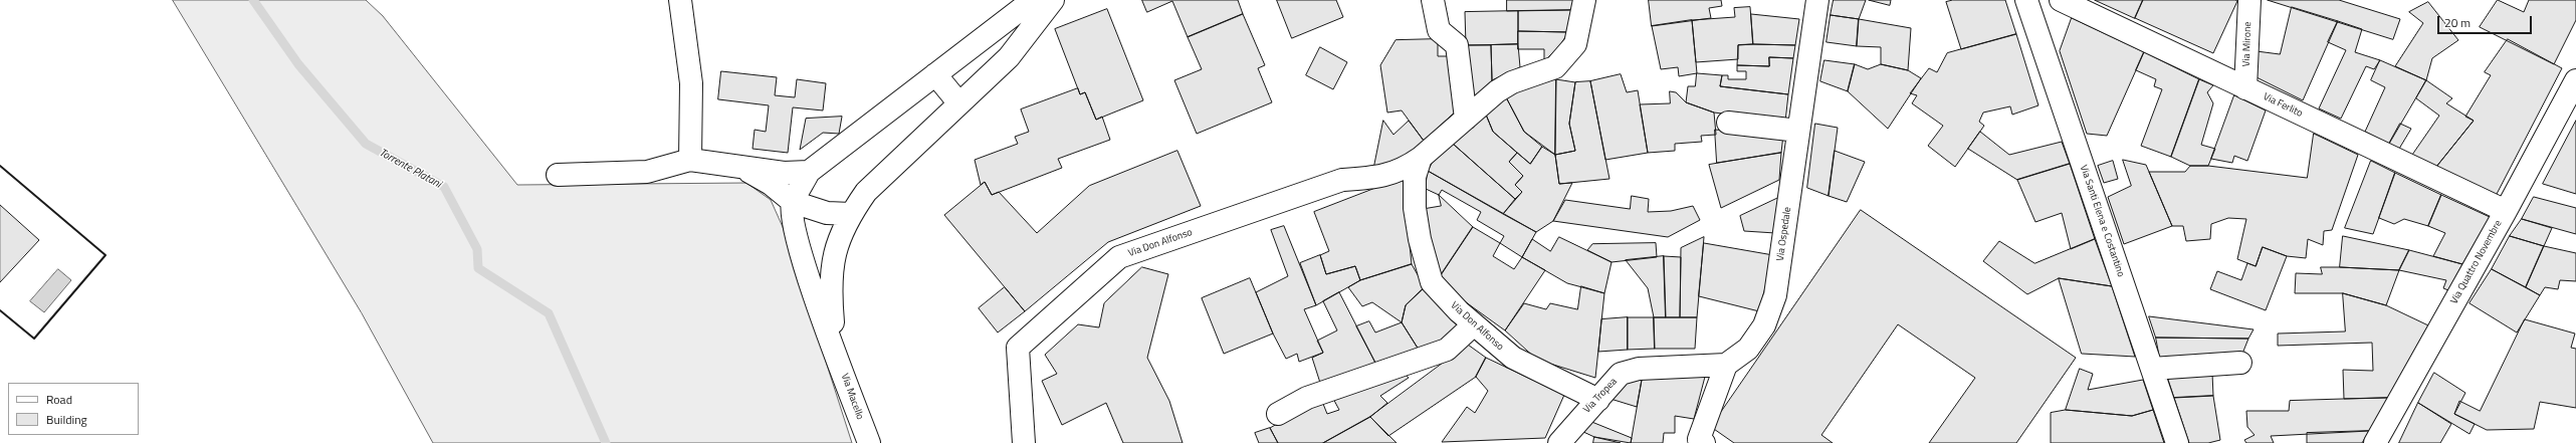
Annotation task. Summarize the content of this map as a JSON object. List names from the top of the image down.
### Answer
{
  "streets": {
    "street": [
      "Via Mirone",
      "Via Ferlito",
      "Via Santi Elena e Costantino",
      "Via Ospedale",
      "Via Don Alfonso",
      "Via Quattro Novembre",
      "Via Tropea",
      "Via Macello"
    ]
  },
  "crossings": [
    ["Via Mirone", "Via Ferlito"],
    ["Via Ferlito", "Via Quattro Novembre"],
    ["Via Ospedale", "Via Tropea"],
    ["Via Don Alfonso", "Via Tropea"]
  ],
  "water": ["Torrente Platani"],
  "legend": ["Road", "Building"],
  "scale_bar": "20 m"
}
